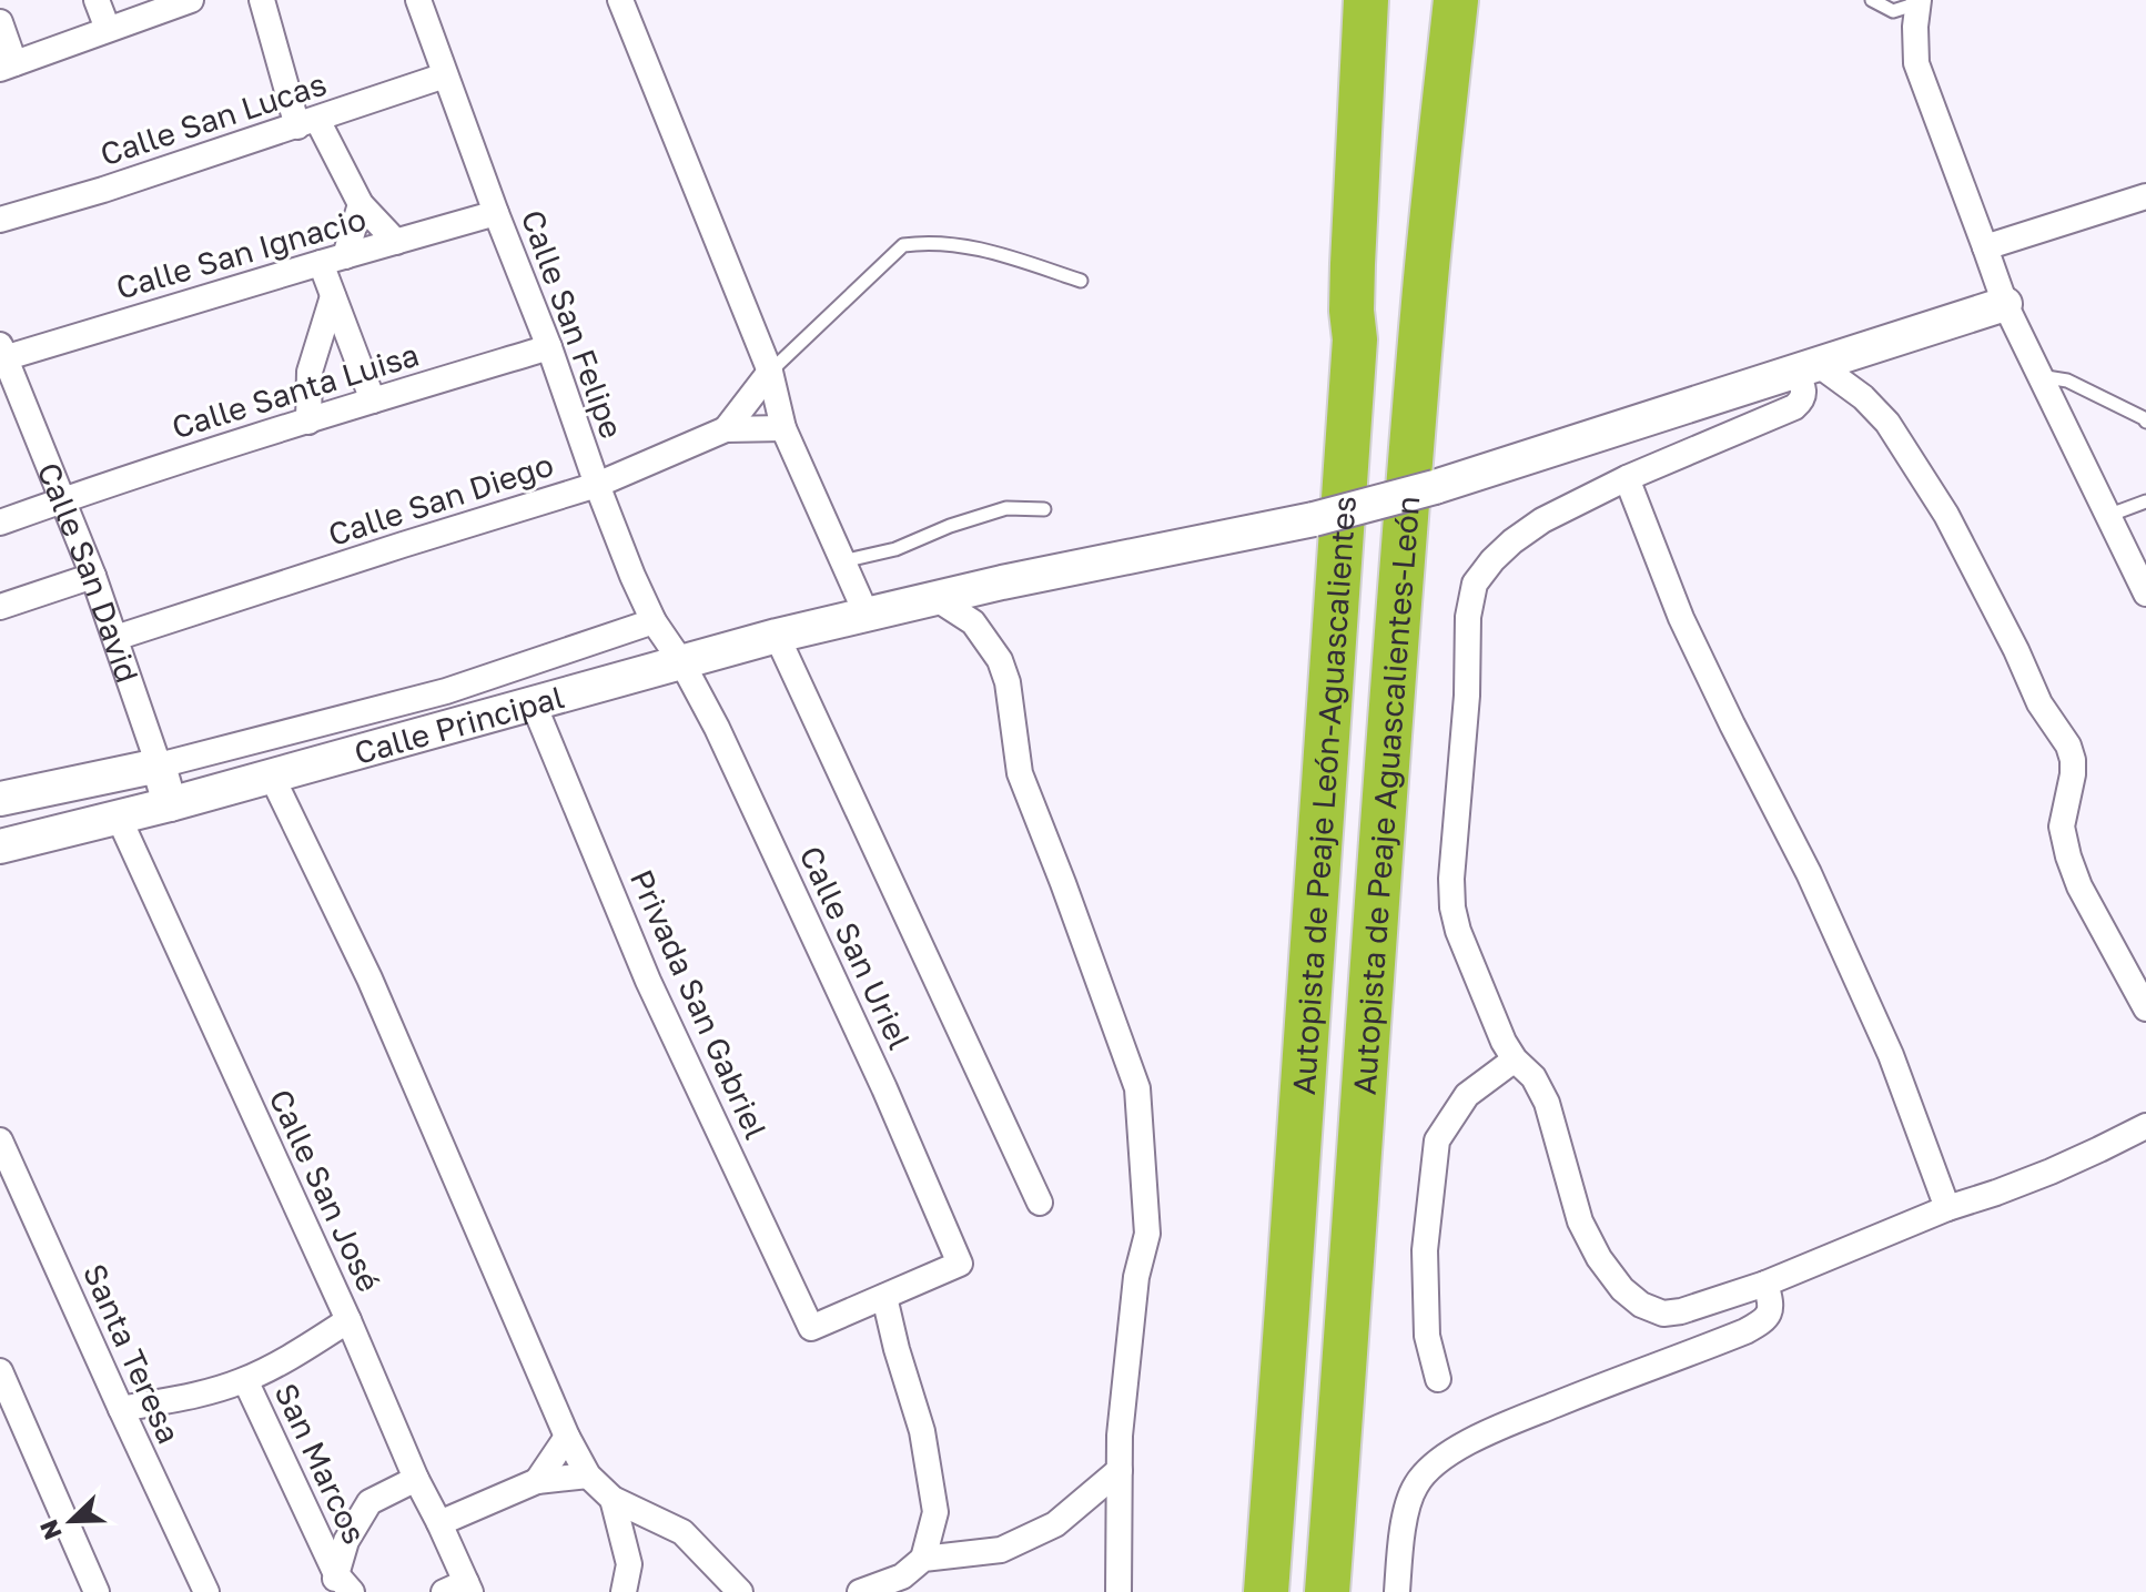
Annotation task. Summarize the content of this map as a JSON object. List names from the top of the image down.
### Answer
{
  "streets": {
    "highway": ["Autopista de Peaje Aguascalientes-León", "Autopista de Peaje León-Aguascalientes"],
    "street": [
      "Calle San Lucas",
      "Calle San Ignacio",
      "Calle San Felipe",
      "Calle Santa Luisa",
      "Calle San Diego",
      "Calle San David",
      "Calle Principal",
      "Calle San Uriel",
      "Privada San Gabriel",
      "Calle San José",
      "Santa Teresa",
      "San Marcos"
    ]
  },
  "crossings": [
    ["Calle San Lucas", "Calle San Felipe"],
    ["Calle San Ignacio", "Calle San Felipe"],
    ["Calle San Ignacio", "Calle San David"],
    ["Calle San Felipe", "Calle Santa Luisa"],
    ["Calle San Felipe", "Calle San Diego"],
    ["Calle San Felipe", "Calle Principal"],
    ["Calle San Felipe", "Calle San Uriel"],
    ["Calle Santa Luisa", "Calle San David"],
    ["Calle San Diego", "Calle San David"],
    ["Calle San David", "Calle Principal"],
    ["Calle Principal", "Calle San Uriel"],
    ["Calle Principal", "Privada San Gabriel"],
    ["Calle Principal", "Calle San José"],
    ["Calle San Uriel", "Privada San Gabriel"]
  ],
  "north": "bottom left"
}
